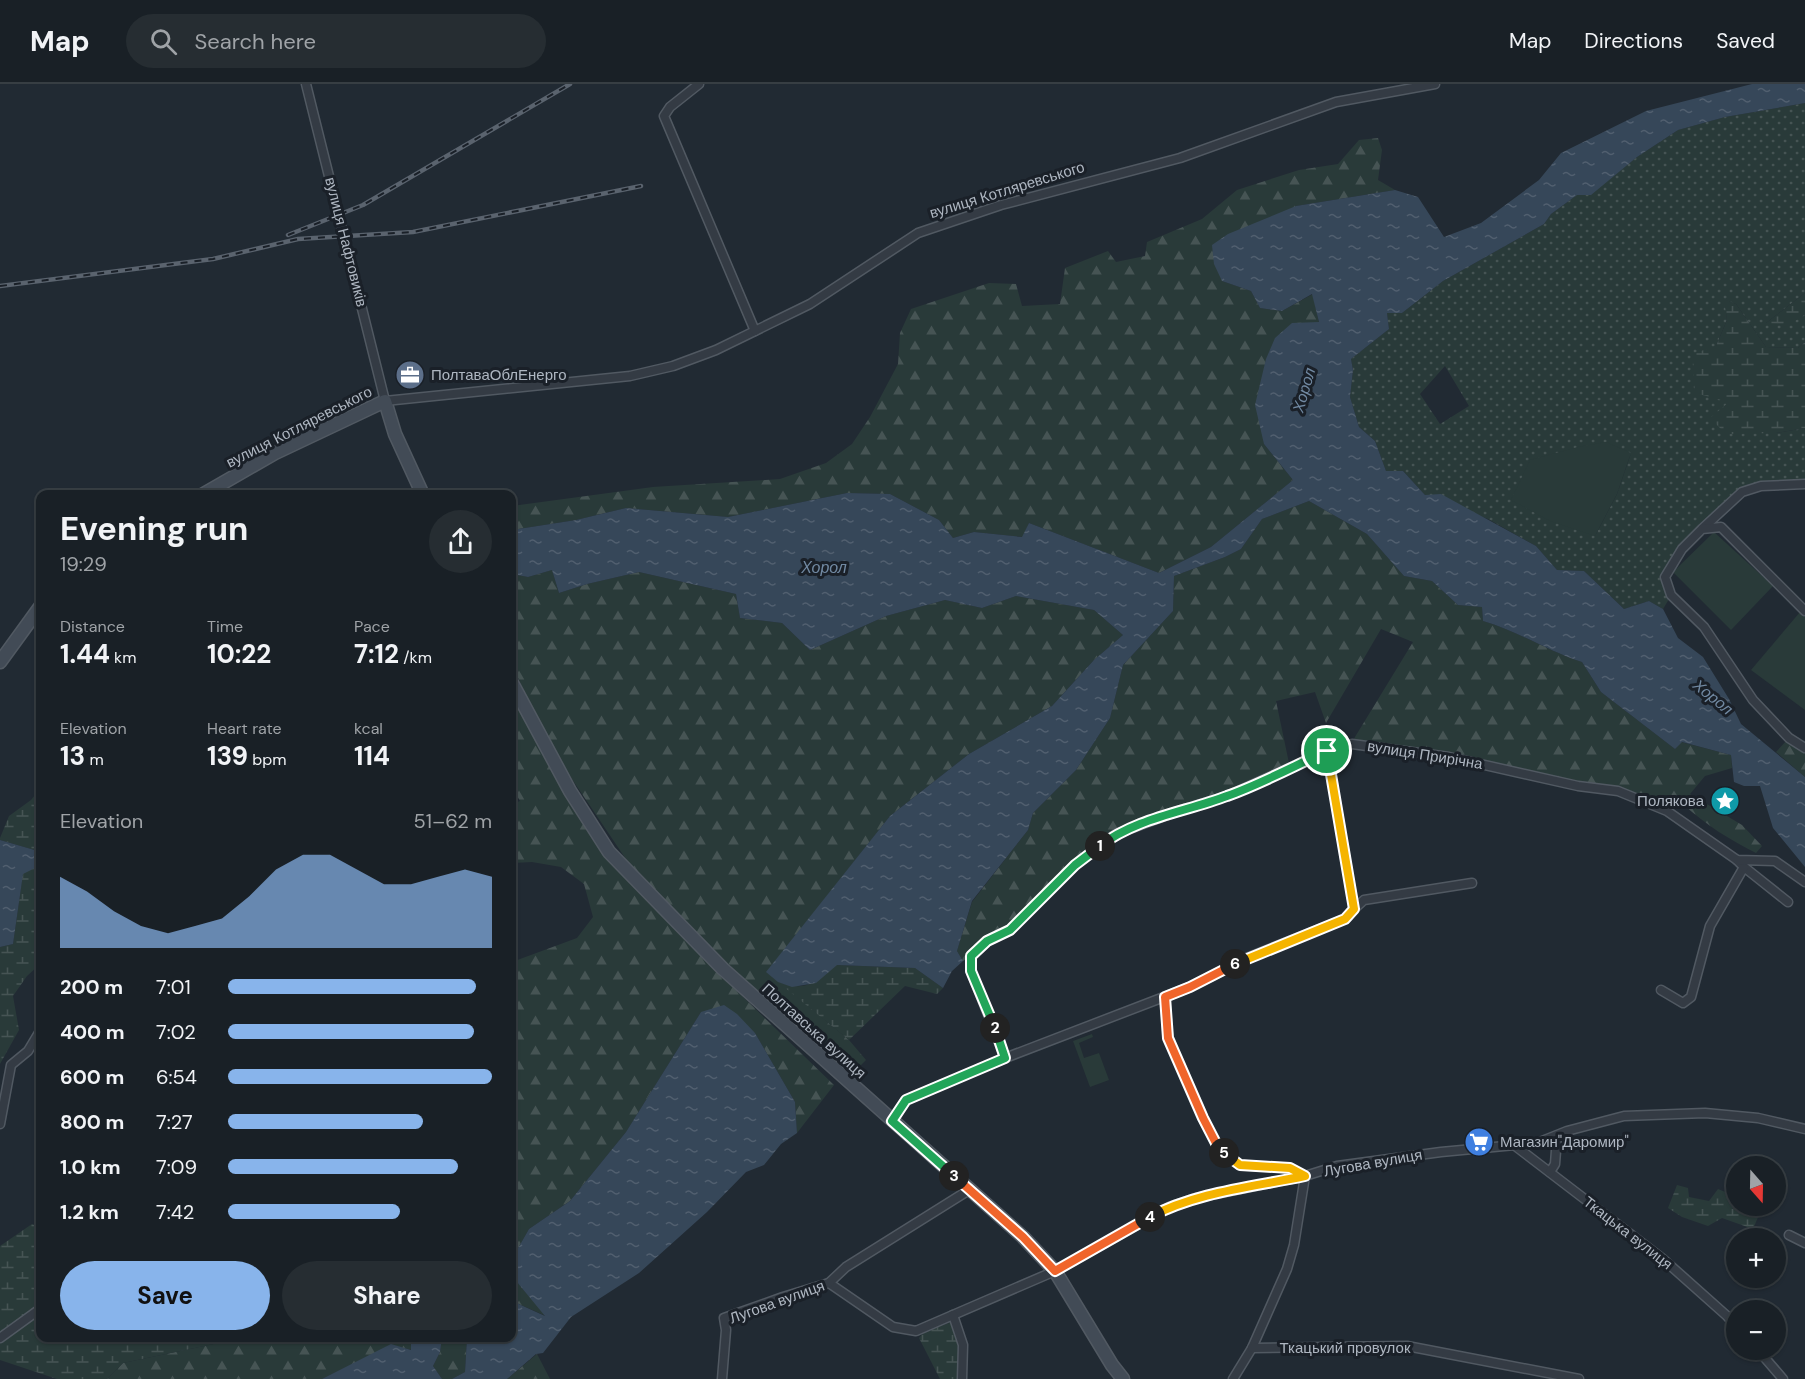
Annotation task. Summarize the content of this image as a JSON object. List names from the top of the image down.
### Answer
{
  "streets": {
    "street": [
      "вулиця Котляревського",
      "вулиця Нафтовиків",
      "вулиця Прирічна",
      "Полтавська вулиця",
      "Лугова вулиця",
      "Ткацька вулиця",
      "Ткацький провулок"
    ]
  },
  "crossings": [
    ["вулиця Котляревського", "вулиця Нафтовиків"],
    ["Полтавська вулиця", "Лугова вулиця"],
    ["Лугова вулиця", "Ткацька вулиця"]
  ],
  "water": ["Хорол"],
  "places": {
    "office": ["ПолтаваОблЕнерго"],
    "place": ["Полякова"],
    "supermarket": ["Магазин\"Даромир\""]
  },
  "north": "bottom",
  "page": {
    "header": "Map",
    "search": "Search here",
    "nav": ["Map", "Directions", "Saved"],
    "heading": ["Evening run", "19:29"],
    "stats": [
      ["Distance", "1.44 km"],
      ["Time", "10:22"],
      ["Pace", "7:12 /km"],
      ["Elevation", "13 m"],
      ["Heart rate", "139 bpm"],
      ["kcal", "114"]
    ],
    "chart": ["Elevation", "51–62 m"],
    "pins": [
      "1",
      "6",
      "2",
      "5",
      "3",
      "4"
    ],
    "list": [
      {
        "name": "200 m",
        "note": "7:01"
      },
      {
        "name": "400 m",
        "note": "7:02"
      },
      {
        "name": "600 m",
        "note": "6:54"
      },
      {
        "name": "800 m",
        "note": "7:27"
      },
      {
        "name": "1.0 km",
        "note": "7:09"
      },
      {
        "name": "1.2 km",
        "note": "7:42"
      }
    ],
    "map_buttons": ["+", "−"],
    "buttons": ["Save", "Share"]
  }
}
